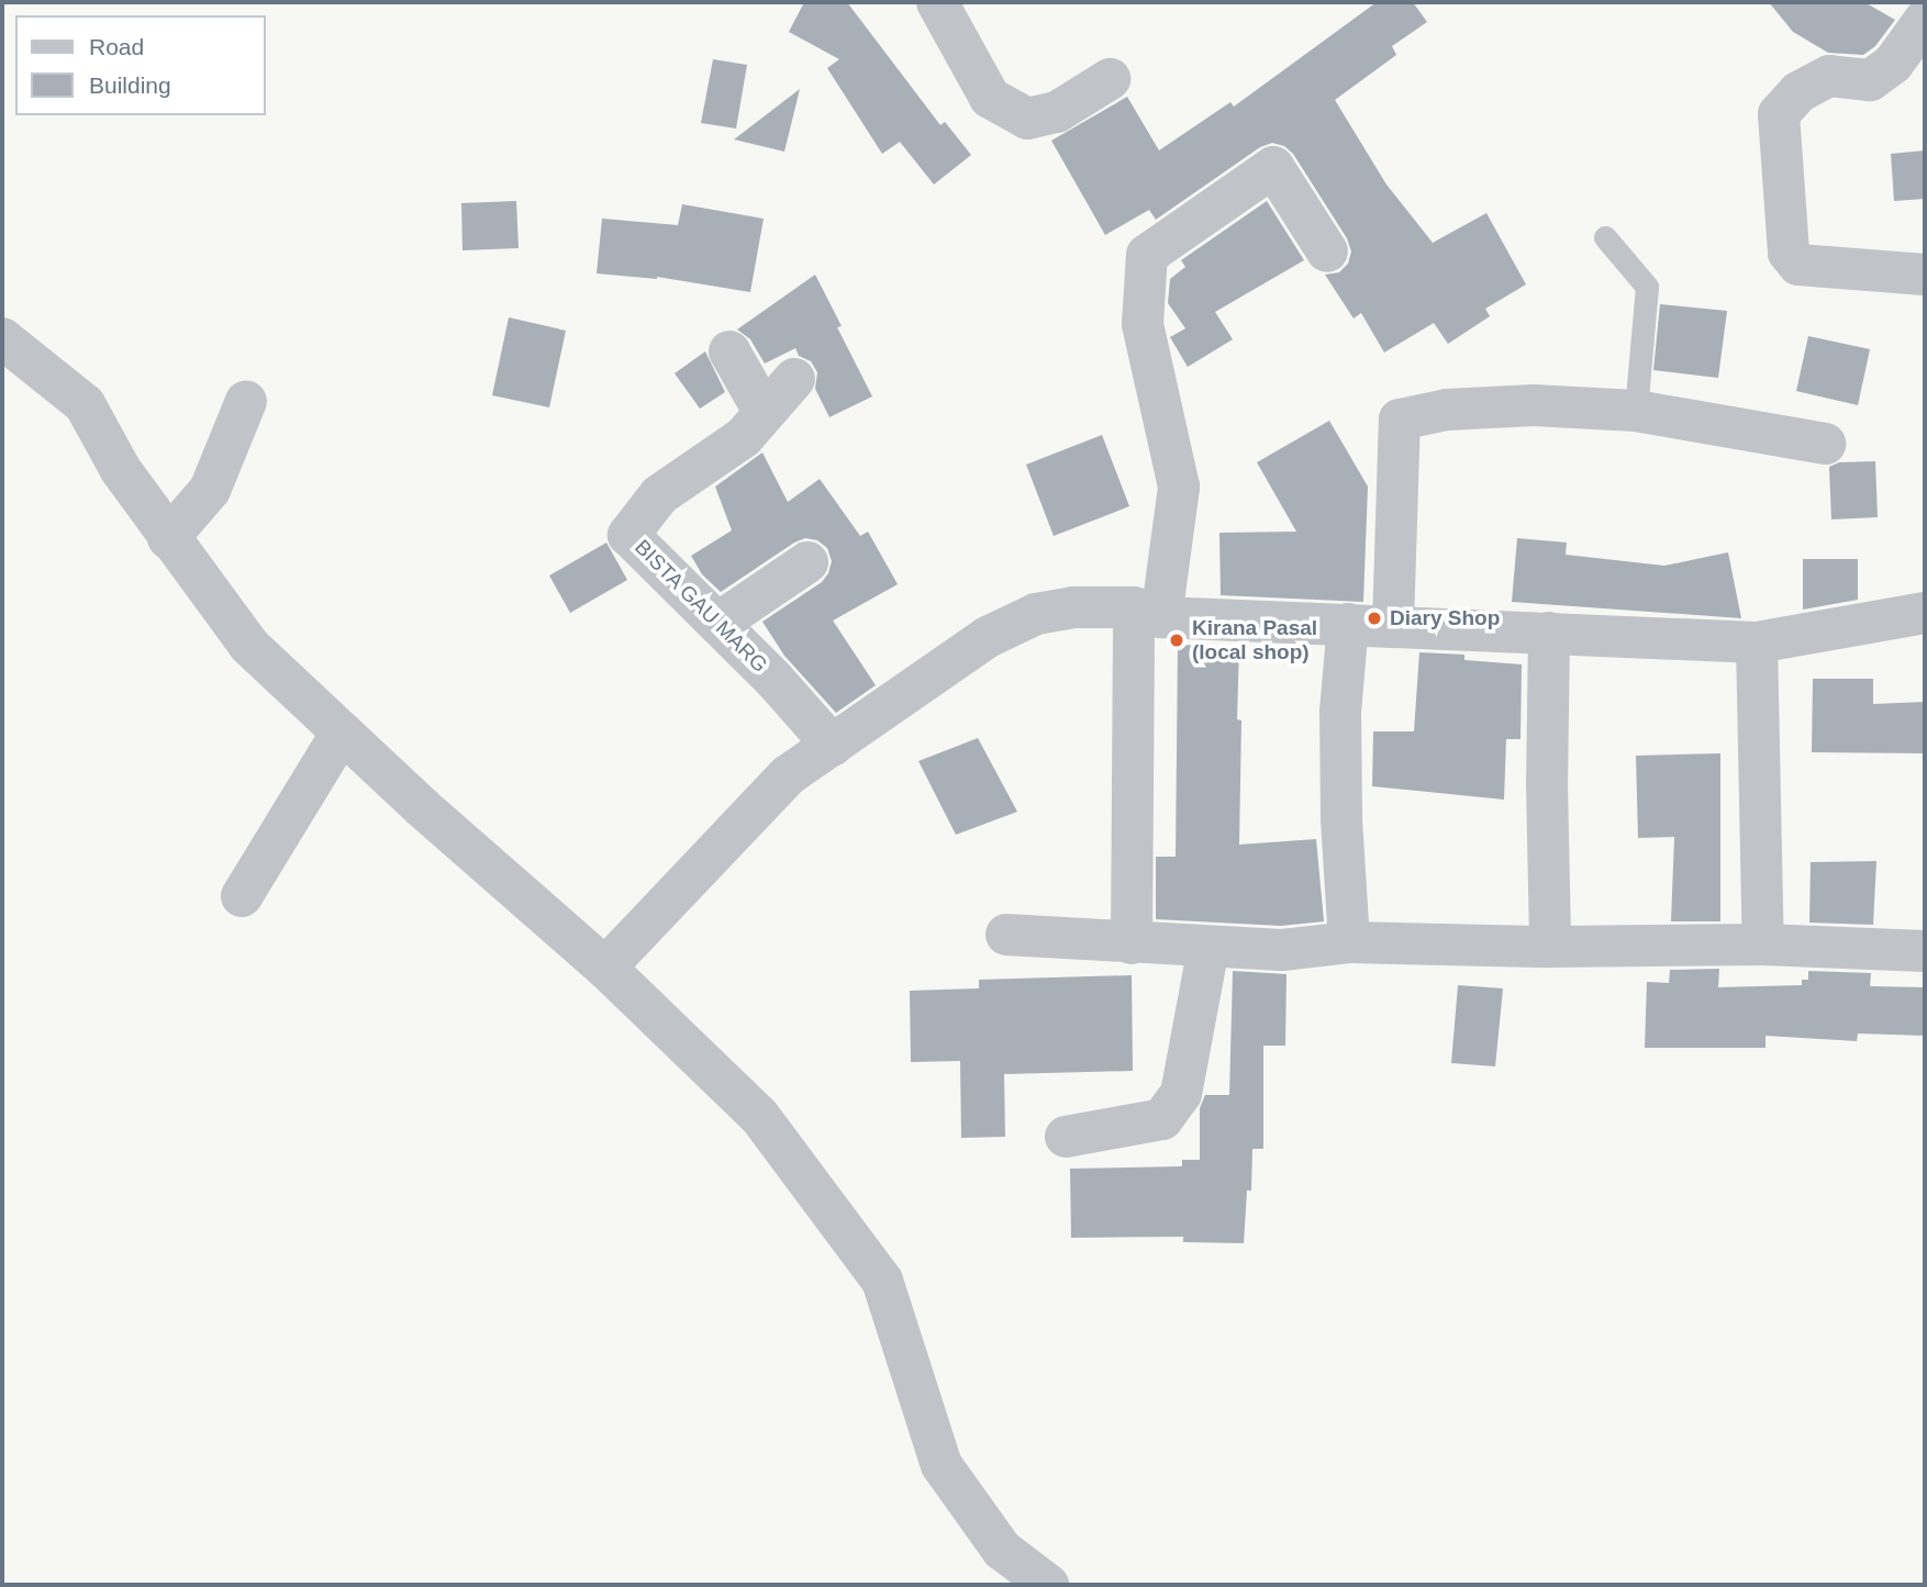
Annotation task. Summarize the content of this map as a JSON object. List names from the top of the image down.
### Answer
{
  "streets": {
    "street": ["BISTA GAU MARG"]
  },
  "places": ["Diary Shop", "Kirana Pasal (local shop)"],
  "legend": ["Road", "Building"]
}
